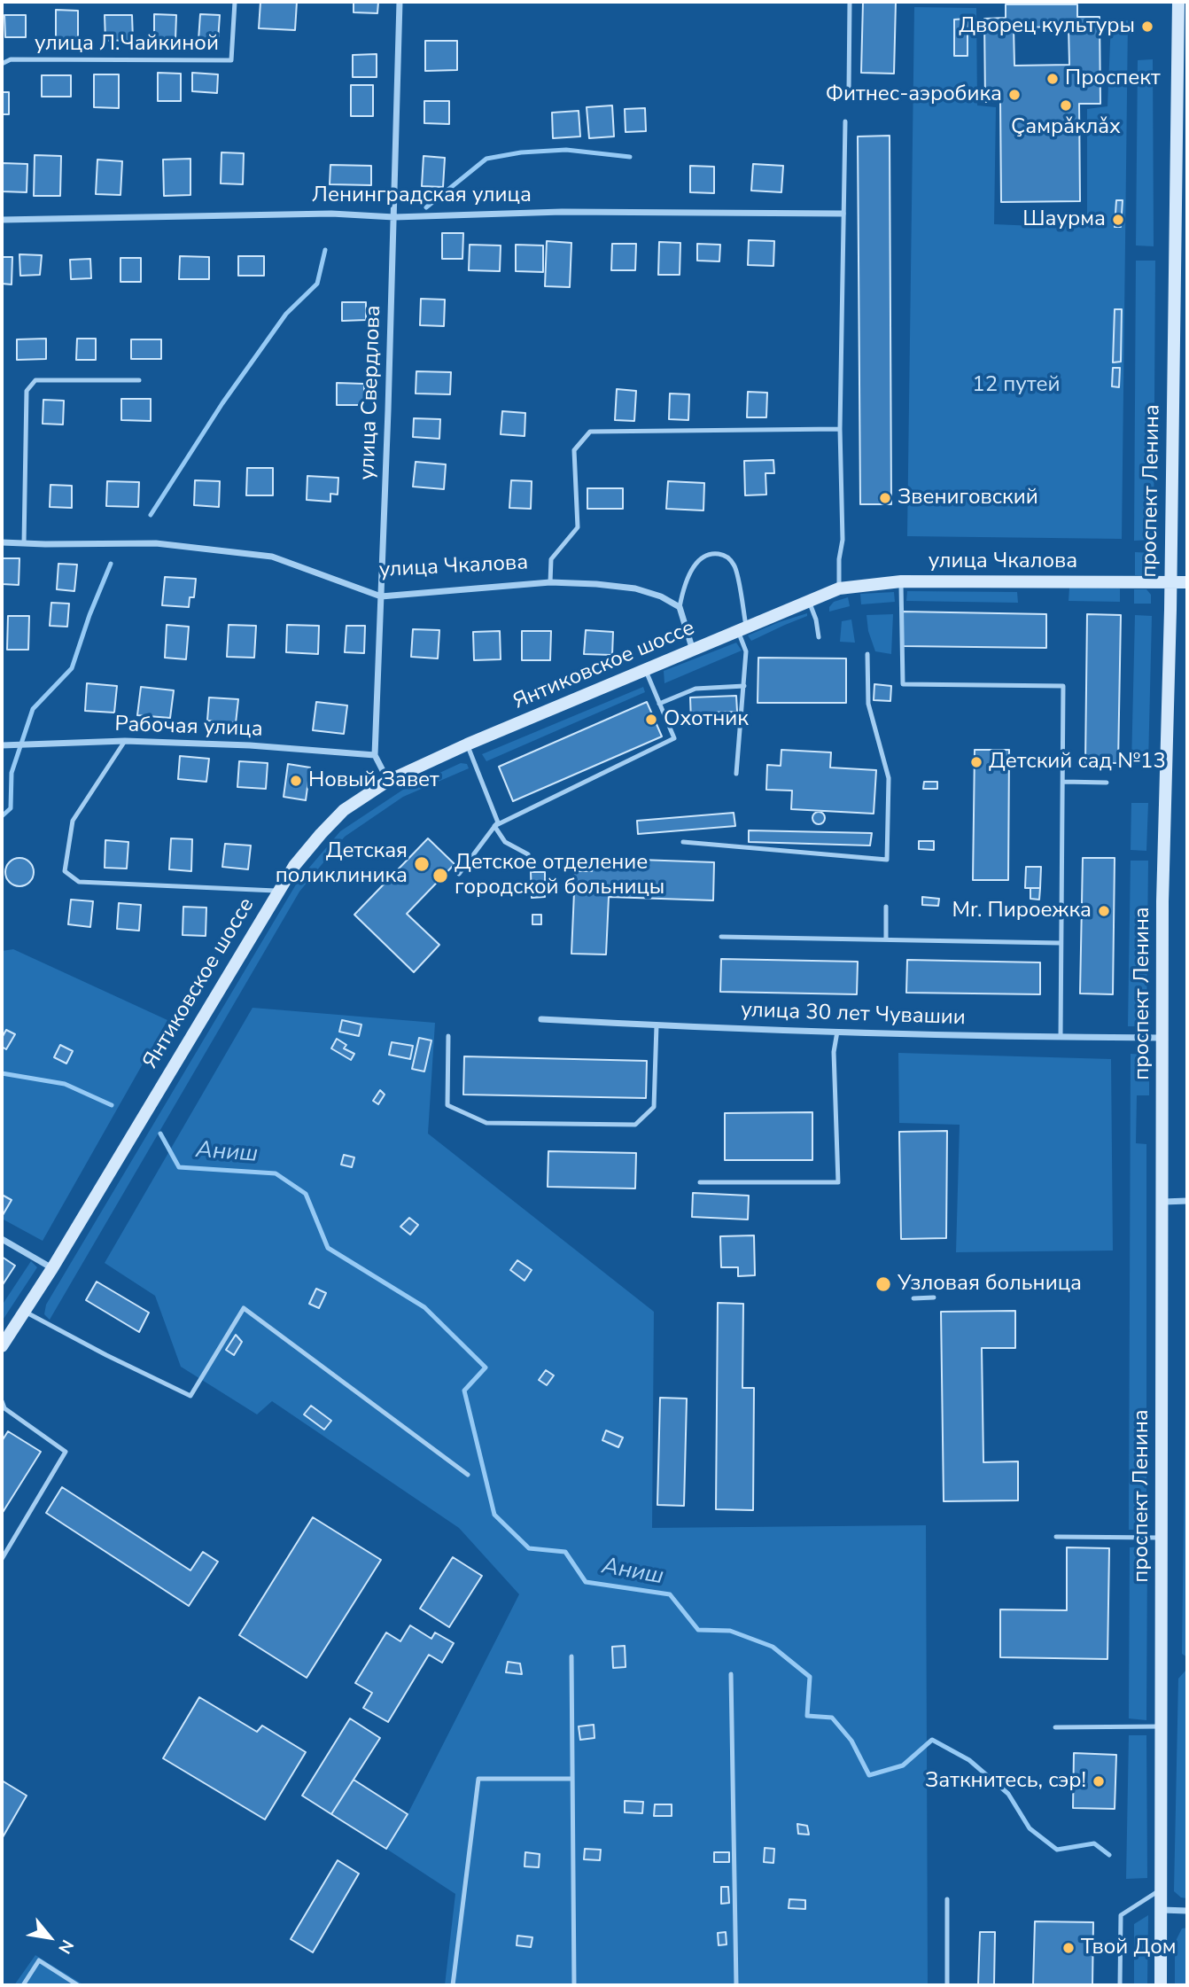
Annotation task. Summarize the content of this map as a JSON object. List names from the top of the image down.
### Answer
{
  "streets": {
    "street": [
      "Ленинградская улица",
      "улица Свердлова",
      "проспект Ленина",
      "улица Чкалова",
      "Янтиковское шоссе",
      "Рабочая улица",
      "улица 30 лет Чувашии"
    ],
    "lane": ["улица Л.Чайкиной"]
  },
  "crossings": [
    ["Ленинградская улица", "улица Свердлова"],
    ["улица Свердлова", "улица Чкалова"],
    ["улица Свердлова", "Рабочая улица"],
    ["проспект Ленина", "улица Чкалова"],
    ["проспект Ленина", "улица 30 лет Чувашии"],
    ["улица Чкалова", "Янтиковское шоссе"]
  ],
  "water": ["Аниш"],
  "parks": ["12 путей"],
  "places": [
    "Дворец культуры",
    "Проспект",
    "Фитнес-аэробика",
    "Çамрǎклǎх",
    "Шаурма",
    "Звениговский",
    "Охотник",
    "Детский сад №13",
    "Новый Завет",
    "Детская поликлиника",
    "Детское отделение городской больницы",
    "Mr. Пироежка",
    "Узловая больница",
    "Заткнитесь, сэр!",
    "Твой Дом"
  ],
  "north": "bottom right"
}
